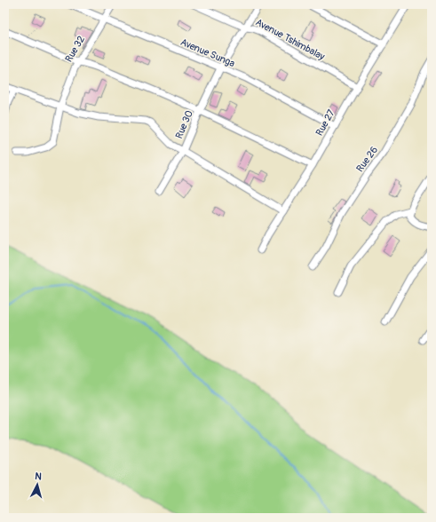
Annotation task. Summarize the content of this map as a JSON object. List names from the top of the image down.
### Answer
{
  "streets": {
    "street": [
      "Avenue Tshimbalay",
      "Rue 32",
      "Avenue Sunga",
      "Rue 27",
      "Rue 30",
      "Rue 26"
    ]
  },
  "crossings": [
    ["Avenue Tshimbalay", "Rue 27"],
    ["Avenue Tshimbalay", "Rue 30"],
    ["Rue 32", "Avenue Sunga"],
    ["Avenue Sunga", "Rue 27"],
    ["Avenue Sunga", "Rue 30"],
    ["Rue 27", "Rue 30"]
  ],
  "north": "top"
}
